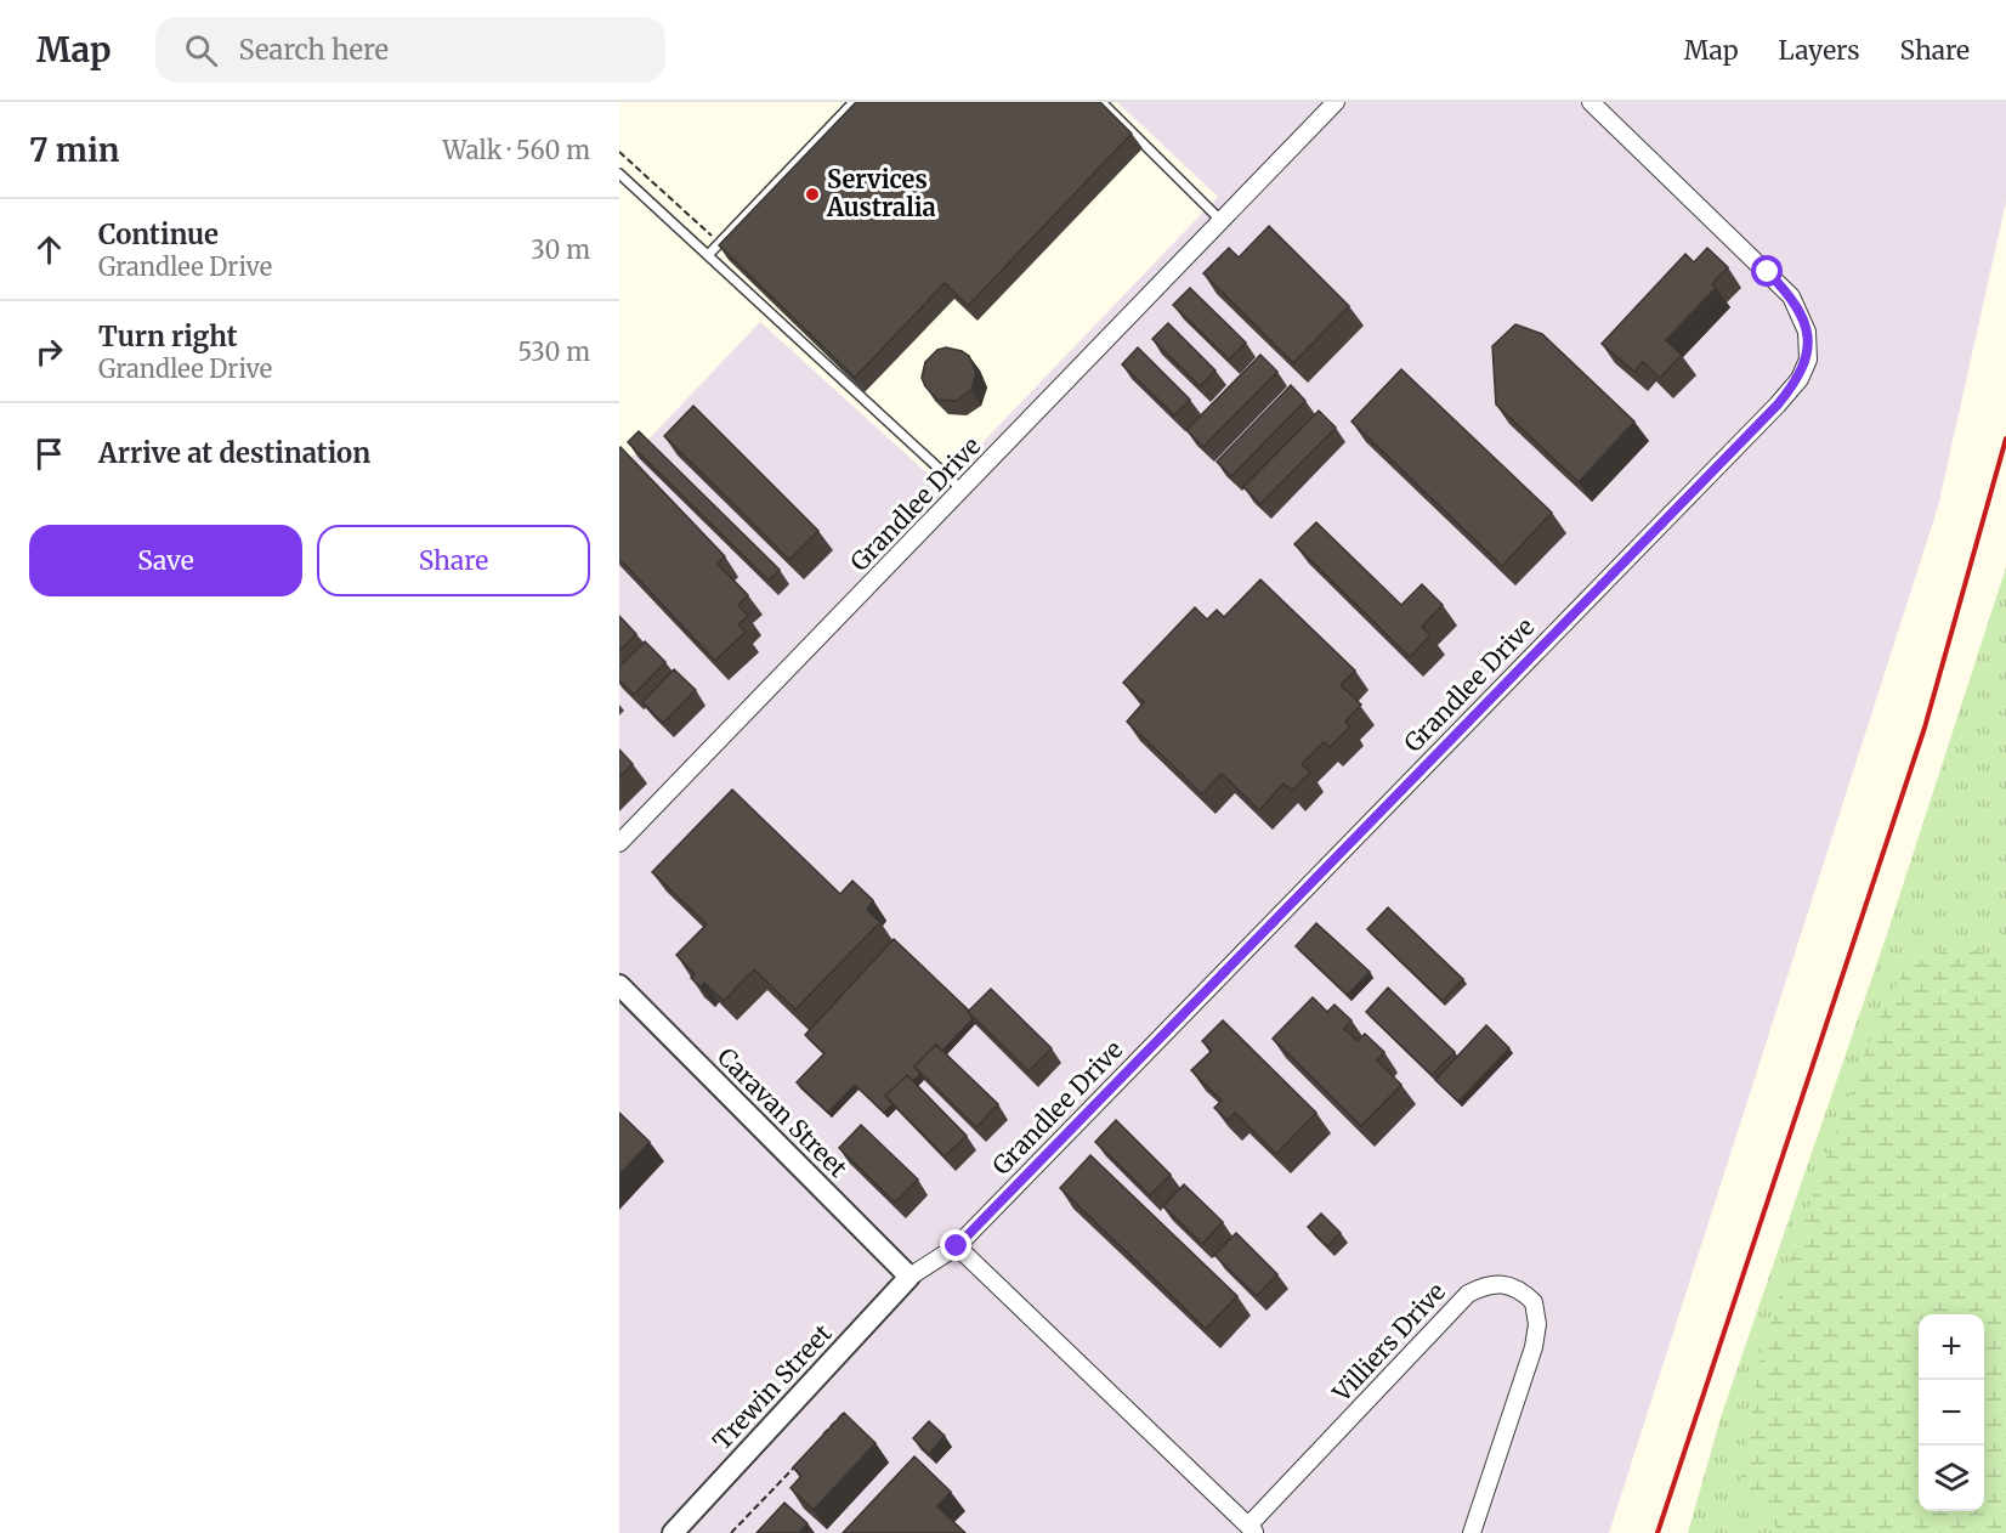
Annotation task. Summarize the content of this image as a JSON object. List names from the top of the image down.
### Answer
{
  "streets": {
    "street": [
      "Grandlee Drive",
      "Caravan Street",
      "Villiers Drive",
      "Trewin Street"
    ]
  },
  "crossings": [
    ["Grandlee Drive", "Caravan Street"],
    ["Grandlee Drive", "Villiers Drive"],
    ["Grandlee Drive", "Trewin Street"],
    ["Caravan Street", "Trewin Street"]
  ],
  "places": ["Services Australia"],
  "page": {
    "header": "Map",
    "search": "Search here",
    "nav": ["Map", "Layers", "Share"],
    "heading": ["7 min", "Walk · 560 m"],
    "list": [
      ["Continue", "Grandlee Drive", "30 m"],
      ["Turn right", "Grandlee Drive", "530 m"],
      "Arrive at destination"
    ],
    "buttons": ["Save", "Share"],
    "map_buttons": ["+", "−"]
  }
}
